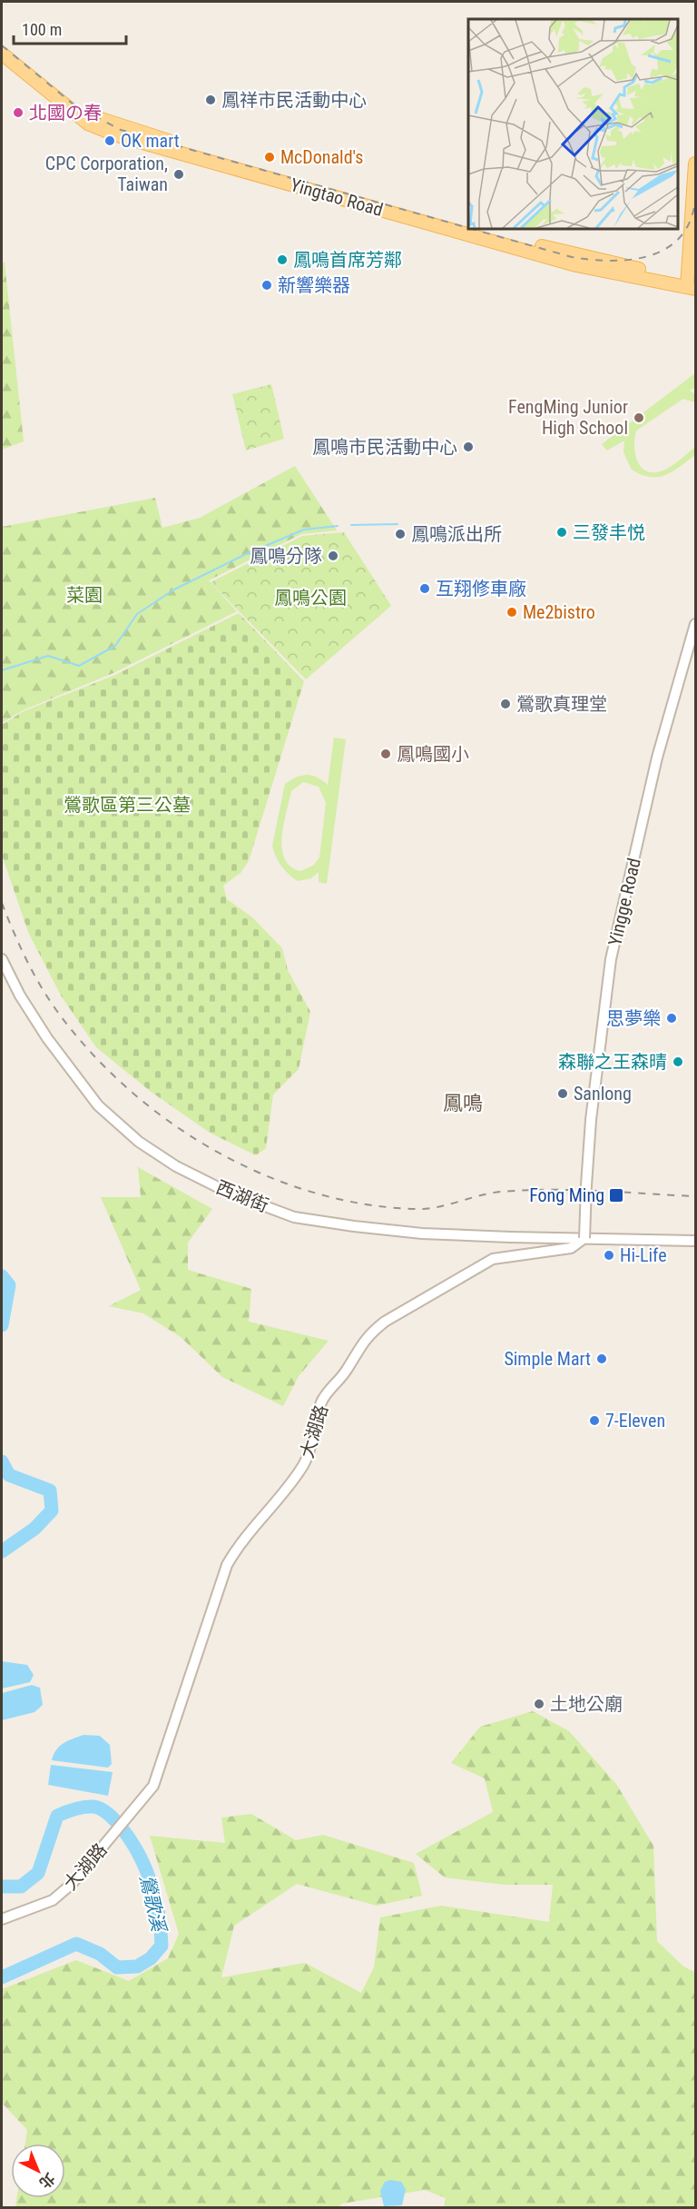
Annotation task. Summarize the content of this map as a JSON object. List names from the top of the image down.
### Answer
{
  "streets": {
    "main road": ["Yingtao Road"],
    "street": ["Yingge Road", "西湖街", "大湖路"]
  },
  "crossings": [
    ["Yingge Road", "西湖街"],
    ["Yingge Road", "大湖路"],
    ["西湖街", "大湖路"]
  ],
  "districts": ["鳳鳴"],
  "water": ["鶯歌溪"],
  "parks": ["菜園", "鳳鳴公園", "鶯歌區第三公墓"],
  "places": {
    "other": [
      "鳳祥市民活動中心",
      "北國の春",
      "OK mart",
      "McDonald's",
      "CPC Corporation, Taiwan",
      "鳳鳴首席芳鄰",
      "新響樂器",
      "FengMing Junior High School",
      "鳳鳴市民活動中心",
      "三發丰悦",
      "鳳鳴派出所",
      "鳳鳴分隊",
      "互翔修車廠",
      "Me2bistro",
      "鶯歌真理堂",
      "鳳鳴國小",
      "思夢樂",
      "森聯之王森晴",
      "Sanlong",
      "Hi-Life",
      "Simple Mart",
      "7-Eleven",
      "土地公廟"
    ],
    "transit": ["Fong Ming"]
  },
  "scale_bar": "100 m",
  "north": "bottom right"
}
